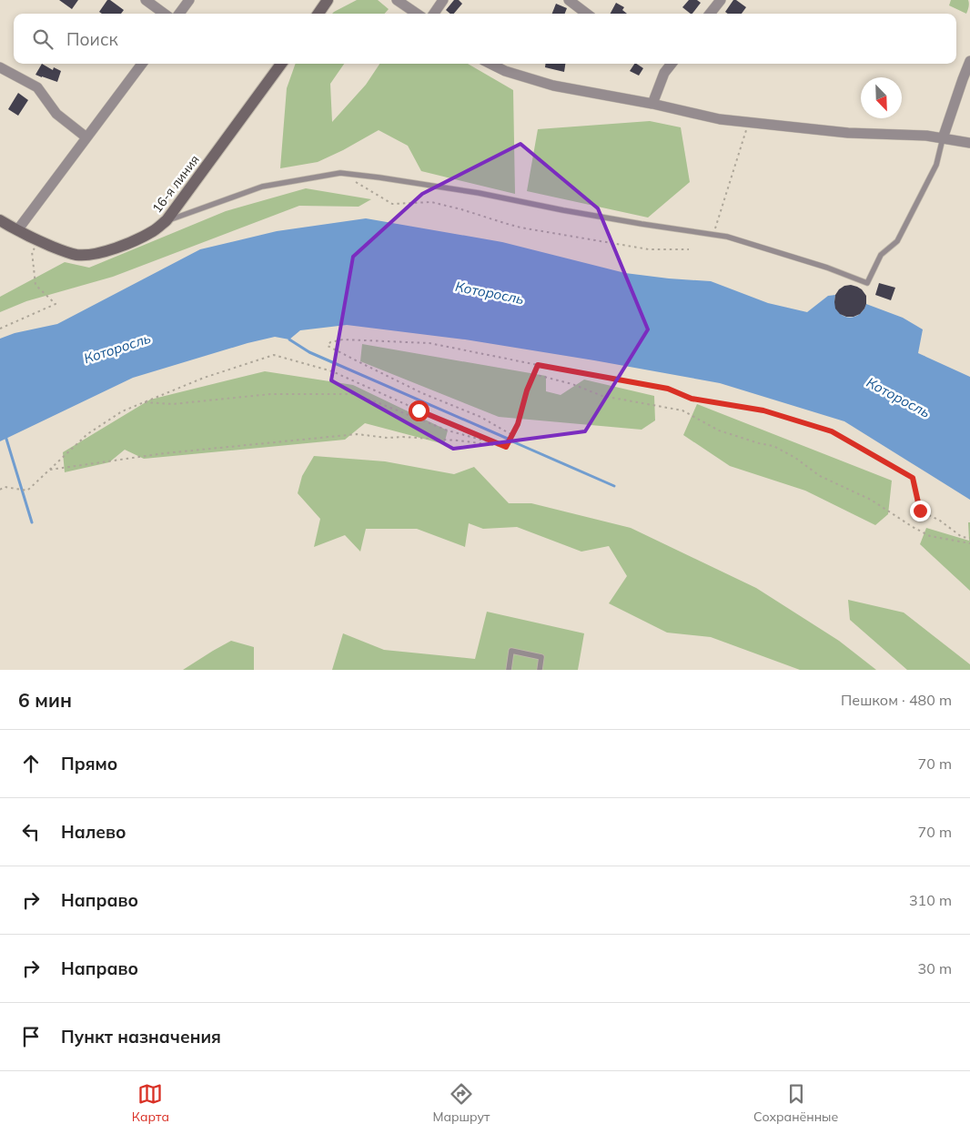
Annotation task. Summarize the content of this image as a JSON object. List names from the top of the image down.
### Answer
{
  "streets": {
    "street": ["16-я линия"]
  },
  "water": ["Которосль"],
  "north": "bottom right",
  "page": {
    "search": "Поиск",
    "heading": ["6 мин", "Пешком · 480 m"],
    "list": [
      ["Прямо", "70 m"],
      ["Налево", "70 m"],
      ["Направо", "310 m"],
      ["Направо", "30 m"],
      "Пункт назначения"
    ],
    "nav": ["Карта", "Маршрут", "Сохранённые"]
  }
}
